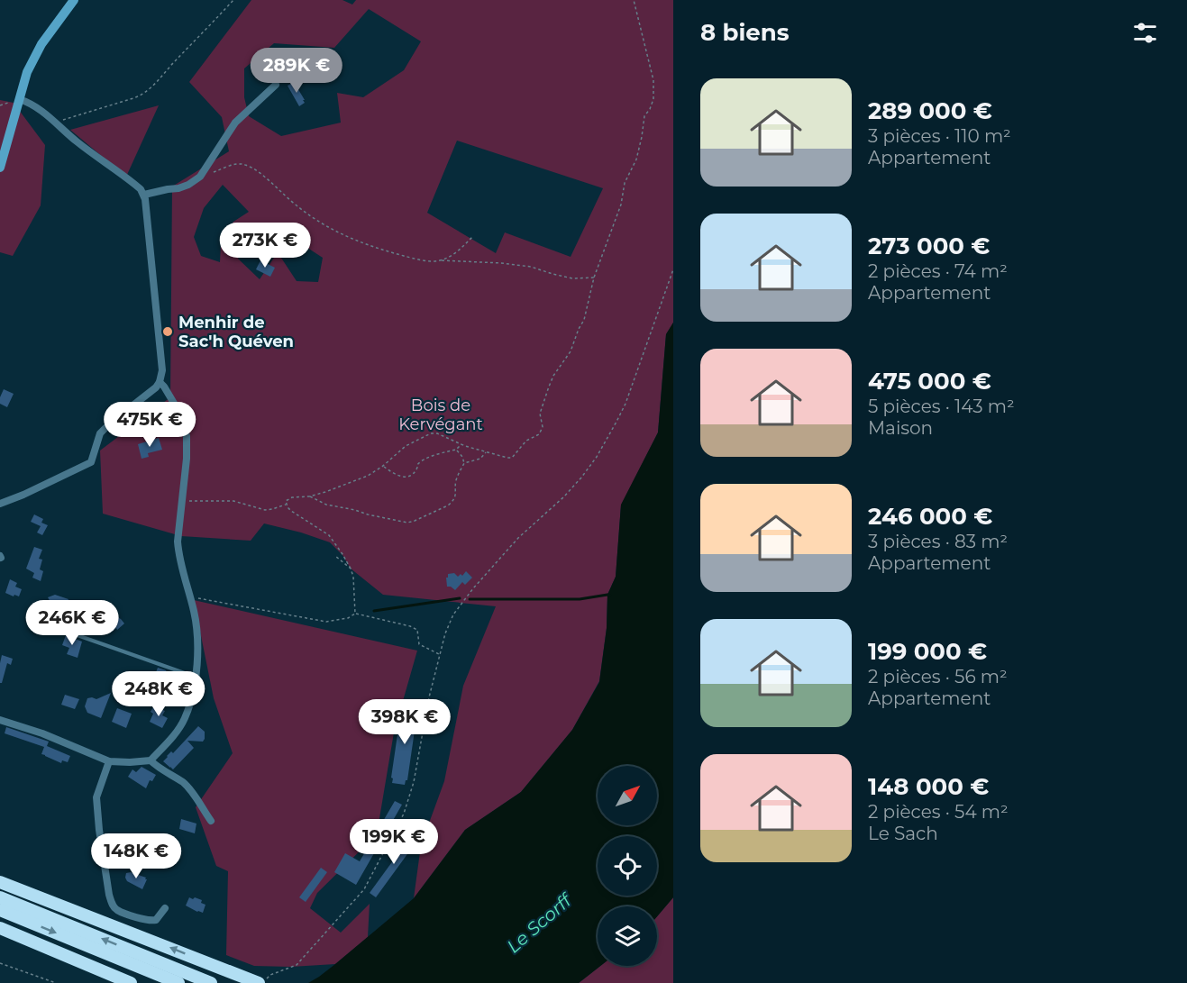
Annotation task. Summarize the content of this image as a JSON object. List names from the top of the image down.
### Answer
{
  "water": ["Le Scorff"],
  "parks": ["Bois de Kervégant"],
  "places": ["Menhir de Sac'h Quéven"],
  "north": "top right",
  "page": {
    "heading": "8 biens",
    "price": [
      "289K €",
      "273K €",
      "475K €",
      "246K €",
      "248K €",
      "398K €",
      "199K €",
      "148K €"
    ],
    "list": [
      {
        "name": "289 000 €",
        "note": "3 pièces · 110 m² · Appartement"
      },
      {
        "name": "273 000 €",
        "note": "2 pièces · 74 m² · Appartement"
      },
      {
        "name": "475 000 €",
        "note": "5 pièces · 143 m² · Maison"
      },
      {
        "name": "246 000 €",
        "note": "3 pièces · 83 m² · Appartement"
      },
      {
        "name": "199 000 €",
        "note": "2 pièces · 56 m² · Appartement"
      },
      {
        "name": "148 000 €",
        "note": "2 pièces · 54 m² · Le Sach"
      }
    ]
  }
}
